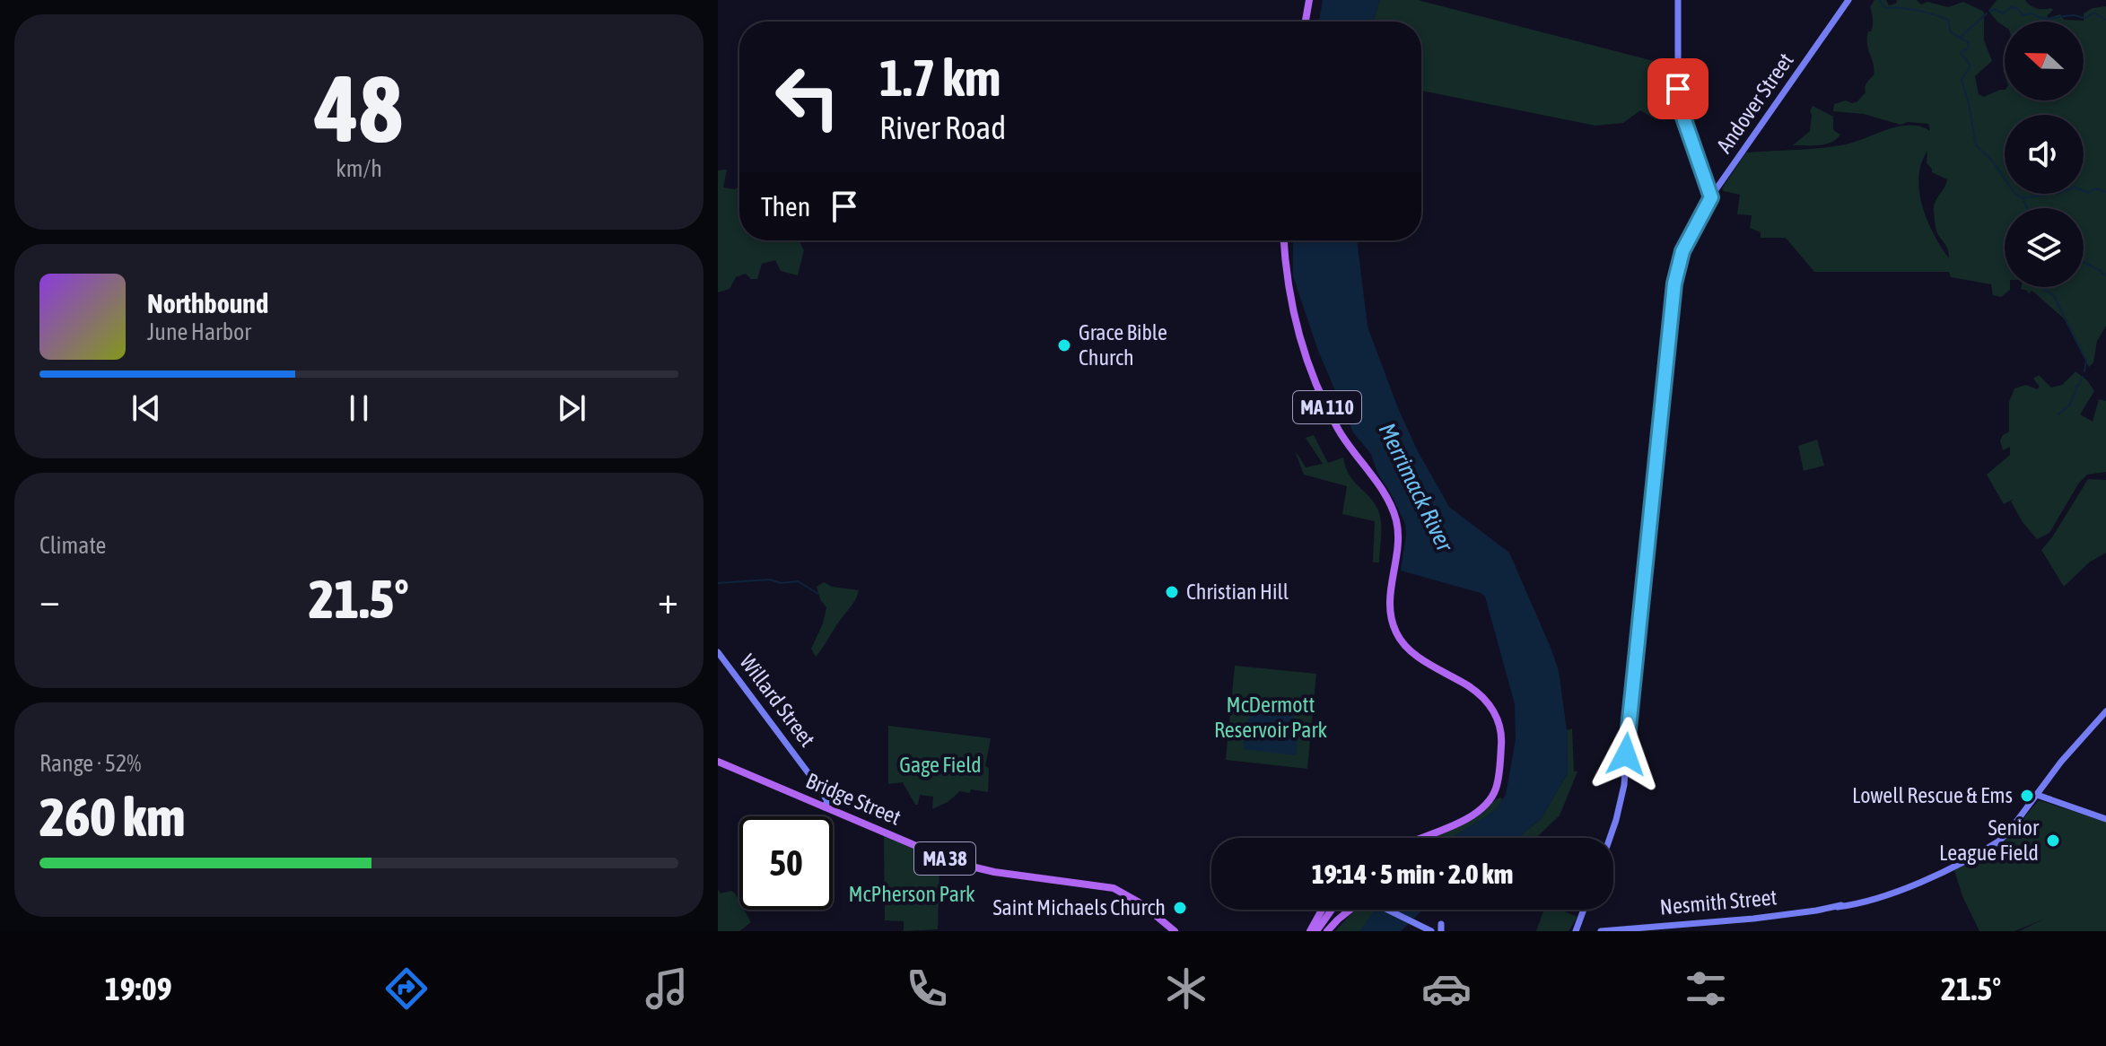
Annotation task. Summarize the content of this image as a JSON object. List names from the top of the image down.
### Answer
{
  "streets": {
    "main road": [
      "Andover Street",
      "MA 110",
      "Willard Street",
      "Bridge Street",
      "MA 38",
      "Nesmith Street"
    ]
  },
  "crossings": [
    ["Willard Street", "Bridge Street"]
  ],
  "water": ["Merrimack River"],
  "parks": ["McDermott Reservoir Park", "Gage Field", "McPherson Park"],
  "places": [
    "Grace Bible Church",
    "Christian Hill",
    "Lowell Rescue & Ems",
    "Senior League Field",
    "Saint Michaels Church"
  ],
  "north": "left",
  "page": {
    "tile": [
      ["48", "km/h"],
      "Climate",
      ["Range · 52%", "260 km"]
    ],
    "turn": ["1.7 km", "River Road"],
    "then": "Then",
    "song": ["Northbound", "June Harbor"],
    "heat": ["−", "21.5°", "+"],
    "limit": "50",
    "trip": "19:14 · 5 min · 2.0 km",
    "tabs": ["19:09", "21.5°"]
  }
}
